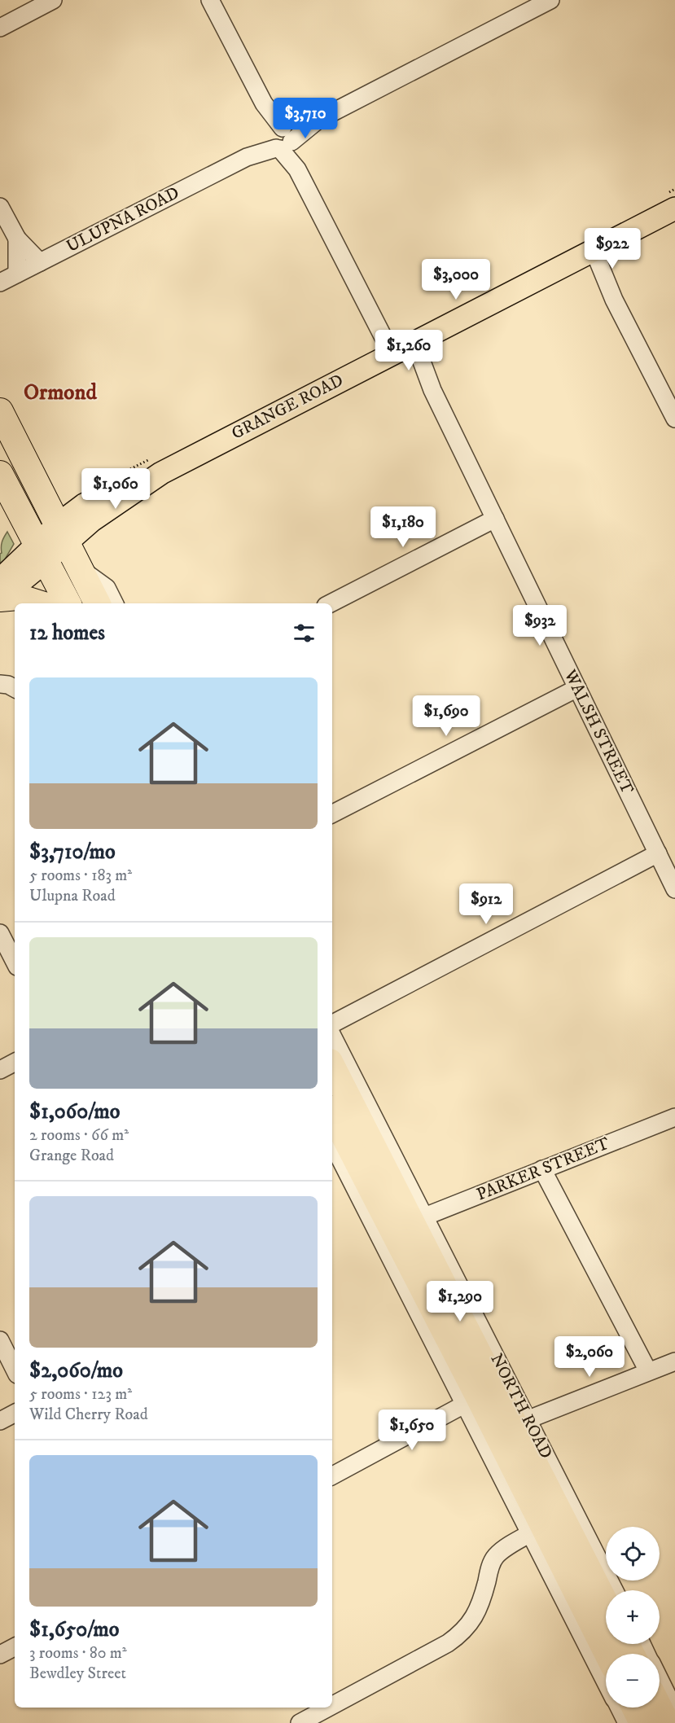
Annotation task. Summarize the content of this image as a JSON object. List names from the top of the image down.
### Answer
{
  "streets": {
    "highway": ["NORTH ROAD"],
    "main road": ["GRANGE ROAD"],
    "street": ["ULUPNA ROAD", "WALSH STREET", "PARKER STREET"]
  },
  "crossings": [
    ["ULUPNA ROAD", "WALSH STREET"],
    ["GRANGE ROAD", "WALSH STREET"],
    ["PARKER STREET", "NORTH ROAD"]
  ],
  "districts": ["Ormond"],
  "page": {
    "price": [
      "$3,710",
      "$922",
      "$3,000",
      "$1,260",
      "$1,060",
      "$1,180",
      "$932",
      "$1,690",
      "$912",
      "$1,290",
      "$2,060",
      "$1,650"
    ],
    "heading": "12 homes",
    "list": [
      {
        "name": "$3,710/mo",
        "note": "5 rooms · 183 m² · Ulupna Road"
      },
      {
        "name": "$1,060/mo",
        "note": "2 rooms · 66 m² · Grange Road"
      },
      {
        "name": "$2,060/mo",
        "note": "5 rooms · 123 m² · Wild Cherry Road"
      },
      {
        "name": "$1,650/mo",
        "note": "3 rooms · 80 m² · Bewdley Street"
      }
    ],
    "map_buttons": ["+", "−"]
  }
}
